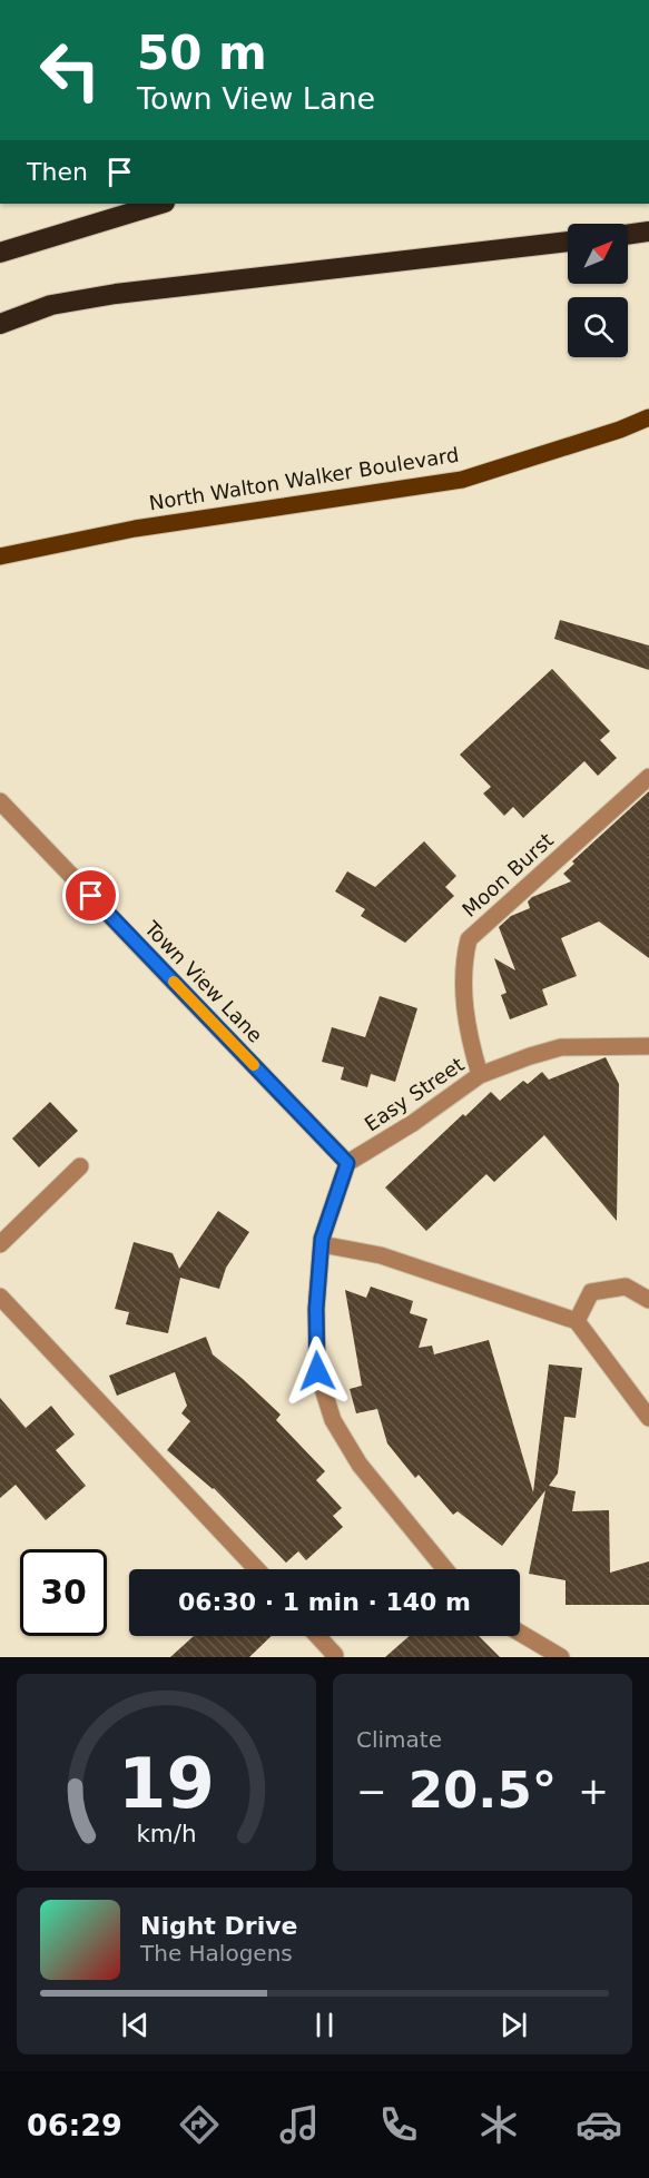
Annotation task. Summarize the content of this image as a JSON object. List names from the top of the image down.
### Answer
{
  "streets": {
    "main road": ["North Walton Walker Boulevard"],
    "street": ["Moon Burst", "Town View Lane", "Easy Street"]
  },
  "crossings": [
    ["Moon Burst", "Easy Street"],
    ["Town View Lane", "Easy Street"]
  ],
  "north": "top right",
  "page": {
    "turn": ["50 m", "Town View Lane"],
    "then": "Then",
    "limit": "30",
    "trip": "06:30 · 1 min · 140 m",
    "tile": "Climate",
    "heat": ["−", "20.5°", "+"],
    "song": ["Night Drive", "The Halogens"],
    "tabs": "06:29",
    "gauge": ["19", "km/h"]
  }
}
